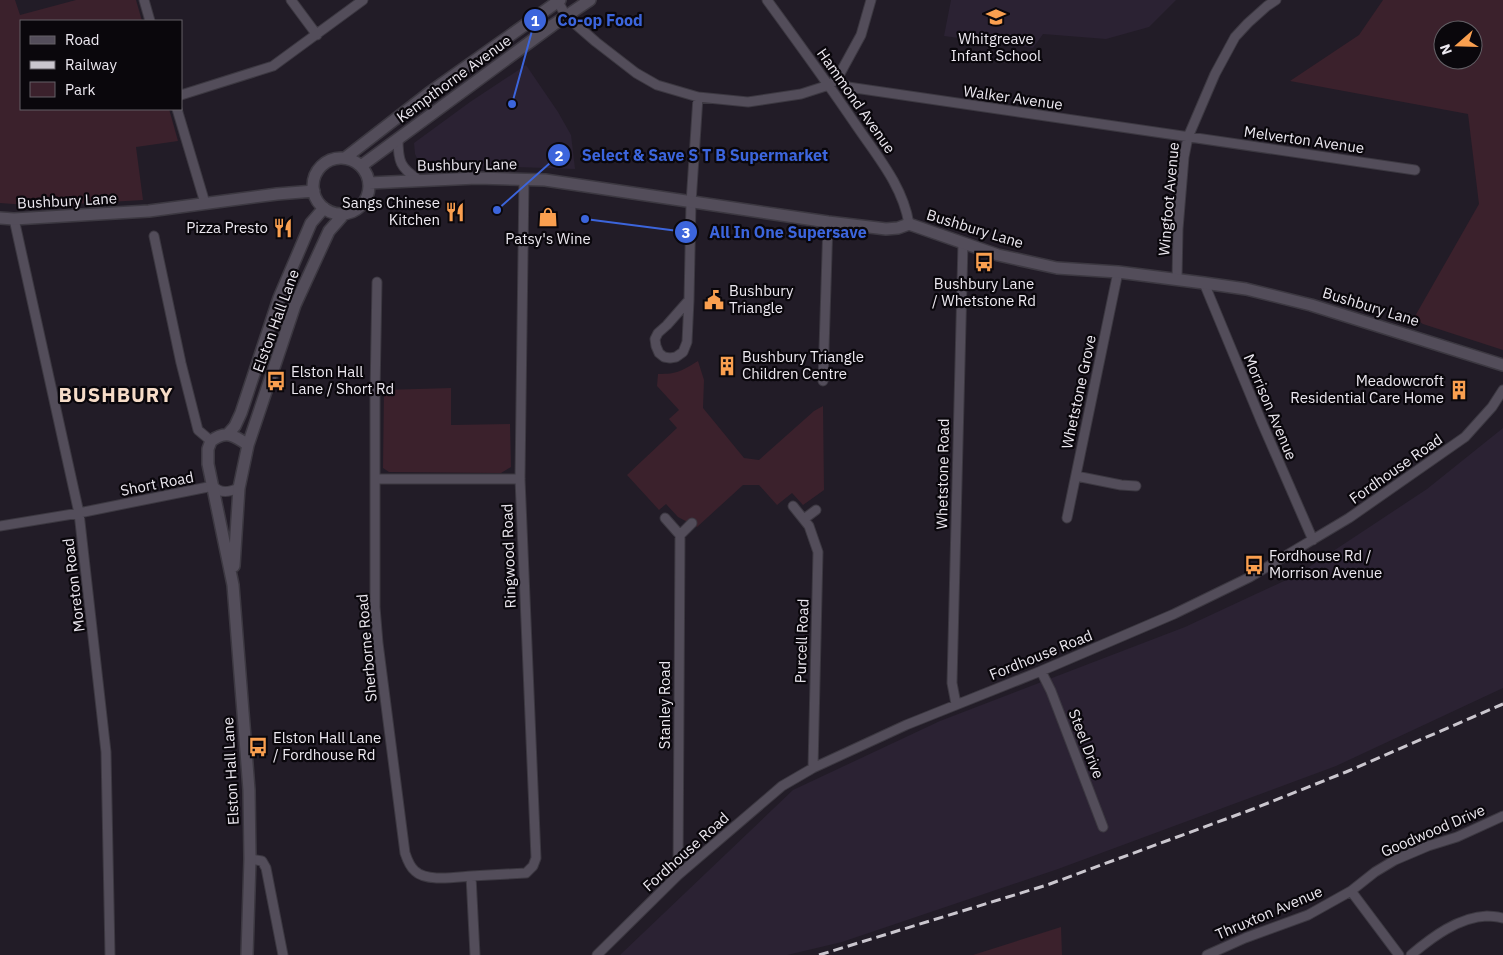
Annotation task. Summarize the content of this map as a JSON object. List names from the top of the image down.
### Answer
{
  "streets": {
    "street": [
      "Kempthorne Avenue",
      "Walker Avenue",
      "Hammond Avenue",
      "Melverton Avenue",
      "Bushbury Lane",
      "Wingfoot Avenue",
      "Elston Hall Lane",
      "Whetstone Grove",
      "Morrison Avenue",
      "Fordhouse Road",
      "Whetstone Road",
      "Short Road",
      "Ringwood Road",
      "Moreton Road",
      "Purcell Road",
      "Sherborne Road",
      "Stanley Road",
      "Steel Drive",
      "Goodwood Drive",
      "Thruxton Avenue"
    ]
  },
  "crossings": [
    ["Kempthorne Avenue", "Bushbury Lane"],
    ["Kempthorne Avenue", "Elston Hall Lane"],
    ["Walker Avenue", "Hammond Avenue"],
    ["Walker Avenue", "Melverton Avenue"],
    ["Walker Avenue", "Wingfoot Avenue"],
    ["Hammond Avenue", "Bushbury Lane"],
    ["Melverton Avenue", "Wingfoot Avenue"],
    ["Bushbury Lane", "Wingfoot Avenue"],
    ["Bushbury Lane", "Elston Hall Lane"],
    ["Bushbury Lane", "Whetstone Grove"],
    ["Bushbury Lane", "Morrison Avenue"],
    ["Bushbury Lane", "Whetstone Road"],
    ["Bushbury Lane", "Ringwood Road"],
    ["Bushbury Lane", "Moreton Road"],
    ["Elston Hall Lane", "Short Road"],
    ["Morrison Avenue", "Fordhouse Road"],
    ["Fordhouse Road", "Whetstone Road"],
    ["Fordhouse Road", "Purcell Road"],
    ["Fordhouse Road", "Stanley Road"],
    ["Fordhouse Road", "Steel Drive"],
    ["Short Road", "Moreton Road"],
    ["Ringwood Road", "Sherborne Road"],
    ["Goodwood Drive", "Thruxton Avenue"]
  ],
  "districts": ["BUSHBURY"],
  "places": {
    "school or university": ["Whitgreave Infant School"],
    "other": ["Co-op Food", "Select & Save S T B Supermarket", "All In One Supersave"],
    "restaurant": ["Sangs Chinese Kitchen", "Pizza Presto"],
    "shop": ["Patsy's Wine"],
    "bus stop": [
      "Bushbury Lane / Whetstone Rd",
      "Elston Hall Lane / Short Rd",
      "Fordhouse Rd / Morrison Avenue",
      "Elston Hall Lane / Fordhouse Rd"
    ],
    "public building": ["Bushbury Triangle"],
    "building": ["Bushbury Triangle Children Centre", "Meadowcroft Residential Care Home"]
  },
  "legend": ["Road", "Railway", "Park"],
  "north": "left"
}
